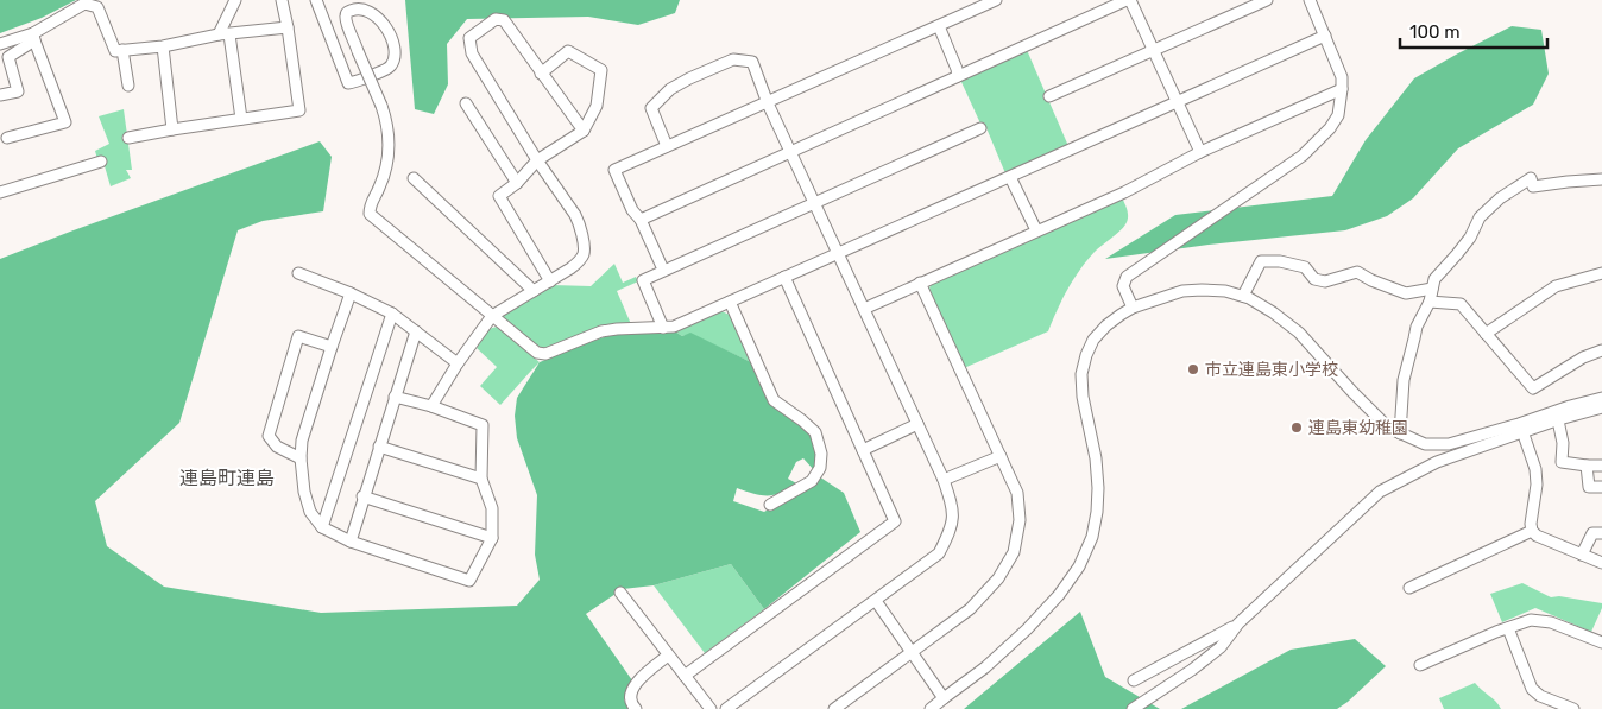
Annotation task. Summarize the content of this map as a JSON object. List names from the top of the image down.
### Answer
{
  "districts": ["連島町連島"],
  "places": ["市立連島東小学校", "連島東幼稚園"],
  "scale_bar": "100 m"
}
